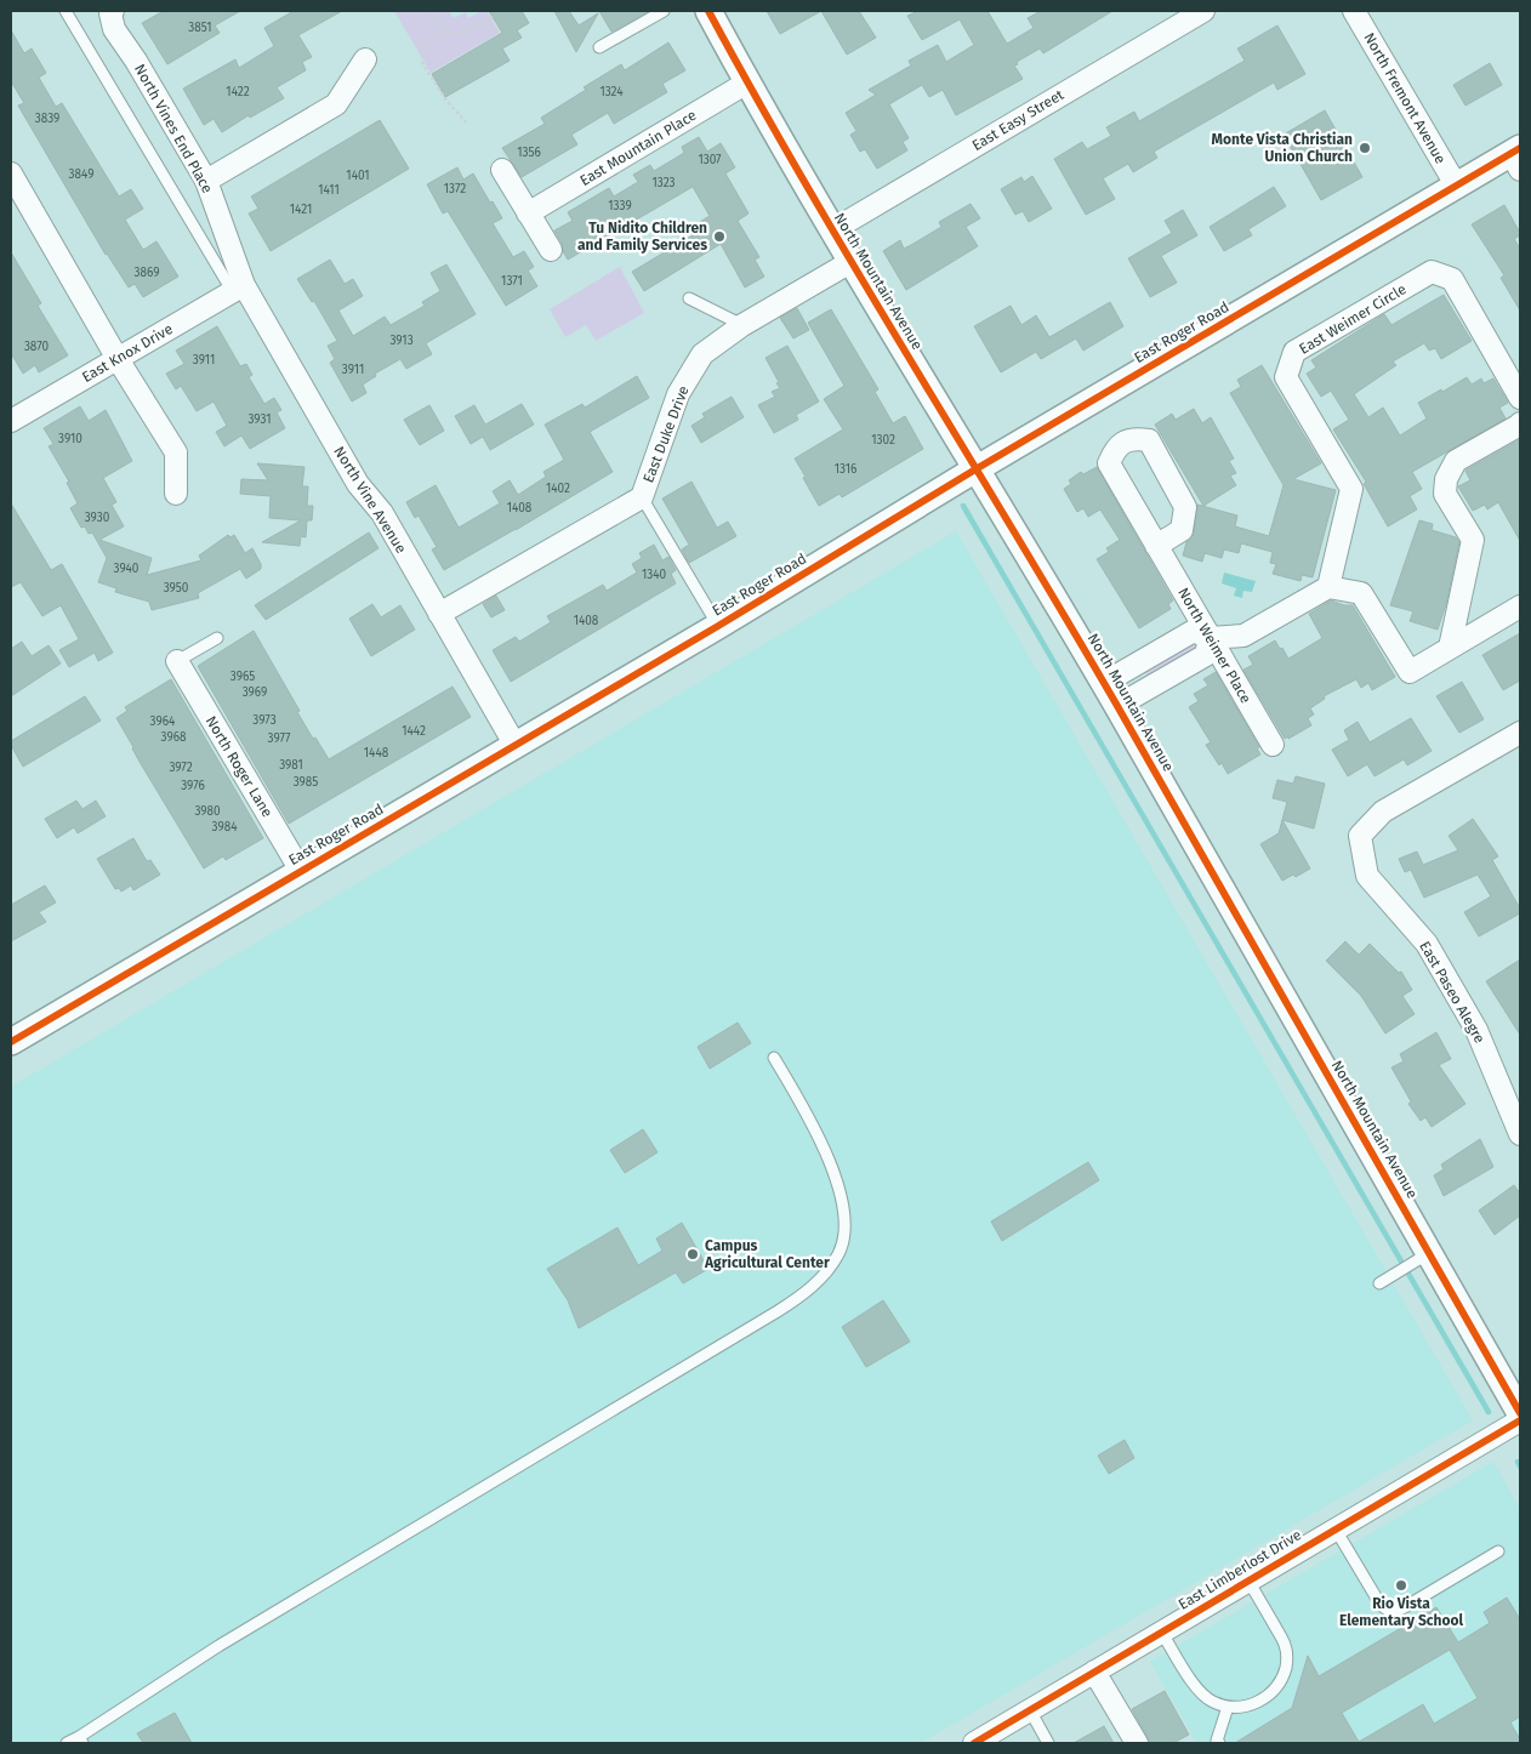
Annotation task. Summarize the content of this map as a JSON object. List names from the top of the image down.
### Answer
{
  "streets": {
    "street": [
      "North Fremont Avenue",
      "East Easy Street",
      "North Vines End Place",
      "East Mountain Place",
      "North Mountain Avenue",
      "East Weimer Circle",
      "East Roger Road",
      "East Knox Drive",
      "East Duke Drive",
      "North Vine Avenue",
      "North Weimer Place",
      "North Roger Lane",
      "East Paseo Alegre",
      "East Limberlost Drive"
    ]
  },
  "crossings": [
    ["North Fremont Avenue", "East Roger Road"],
    ["East Easy Street", "North Mountain Avenue"],
    ["North Vines End Place", "East Knox Drive"],
    ["North Vines End Place", "North Vine Avenue"],
    ["East Mountain Place", "North Mountain Avenue"],
    ["North Mountain Avenue", "East Roger Road"],
    ["North Mountain Avenue", "East Duke Drive"],
    ["East Roger Road", "North Vine Avenue"],
    ["East Roger Road", "North Roger Lane"],
    ["East Knox Drive", "North Vine Avenue"],
    ["East Duke Drive", "North Vine Avenue"]
  ],
  "places": [
    "Monte Vista Christian Union Church",
    "Tu Nidito Children and Family Services",
    "Campus Agricultural Center",
    "Rio Vista Elementary School"
  ],
  "house_numbers": [
    "3851",
    "1422",
    "1324",
    "3839",
    "1356",
    "1307",
    "3849",
    "1401",
    "1323",
    "1372",
    "1411",
    "1339",
    "1421",
    "3869",
    "1371",
    "3913",
    "3870",
    "3911",
    "3911",
    "3931",
    "3910",
    "1302",
    "1316",
    "1402",
    "1408",
    "3930",
    "3940",
    "1340",
    "3950",
    "1408",
    "3965",
    "3969",
    "3973",
    "3964",
    "1442",
    "3968",
    "3977",
    "1448",
    "3981",
    "3972",
    "3985",
    "3976",
    "3980",
    "3984"
  ]
}
